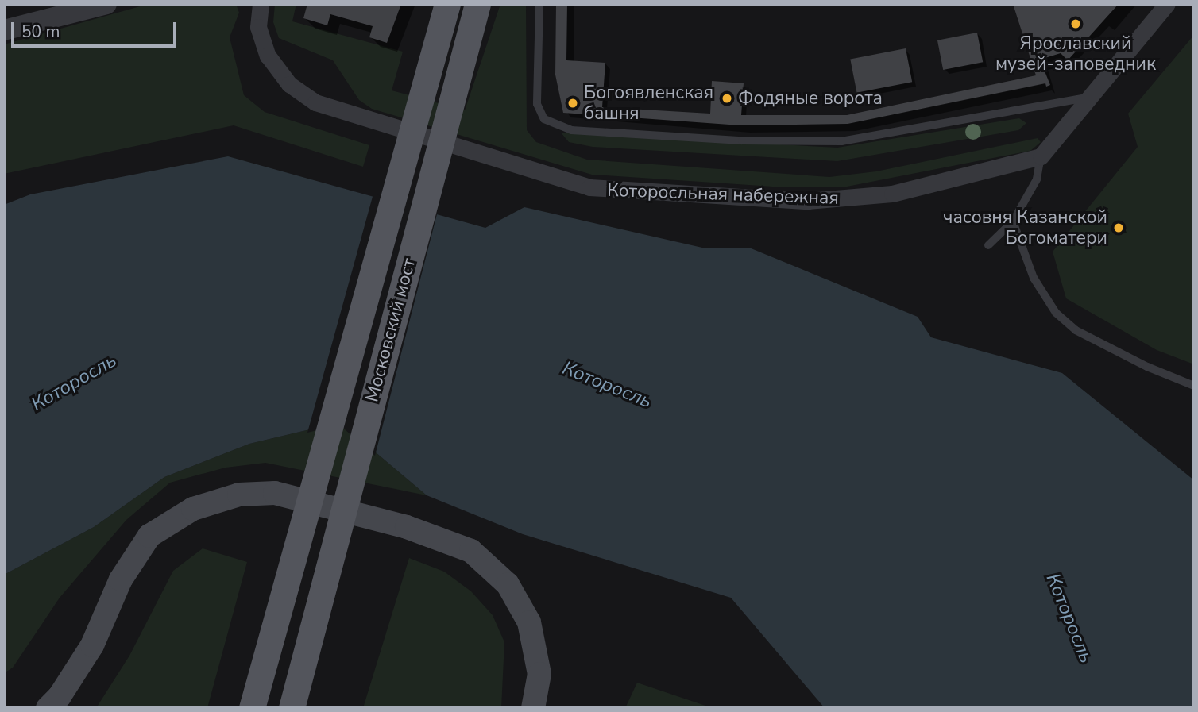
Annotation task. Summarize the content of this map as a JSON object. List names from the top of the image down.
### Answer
{
  "streets": {
    "main road": ["Московский мост"],
    "street": ["Которосльная набережная"]
  },
  "water": ["Которосль"],
  "places": [
    "Ярославский музей-заповедник",
    "Фодяные ворота",
    "Богоявленская башня",
    "часовня Казанской Богоматери"
  ],
  "scale_bar": "50 m"
}
